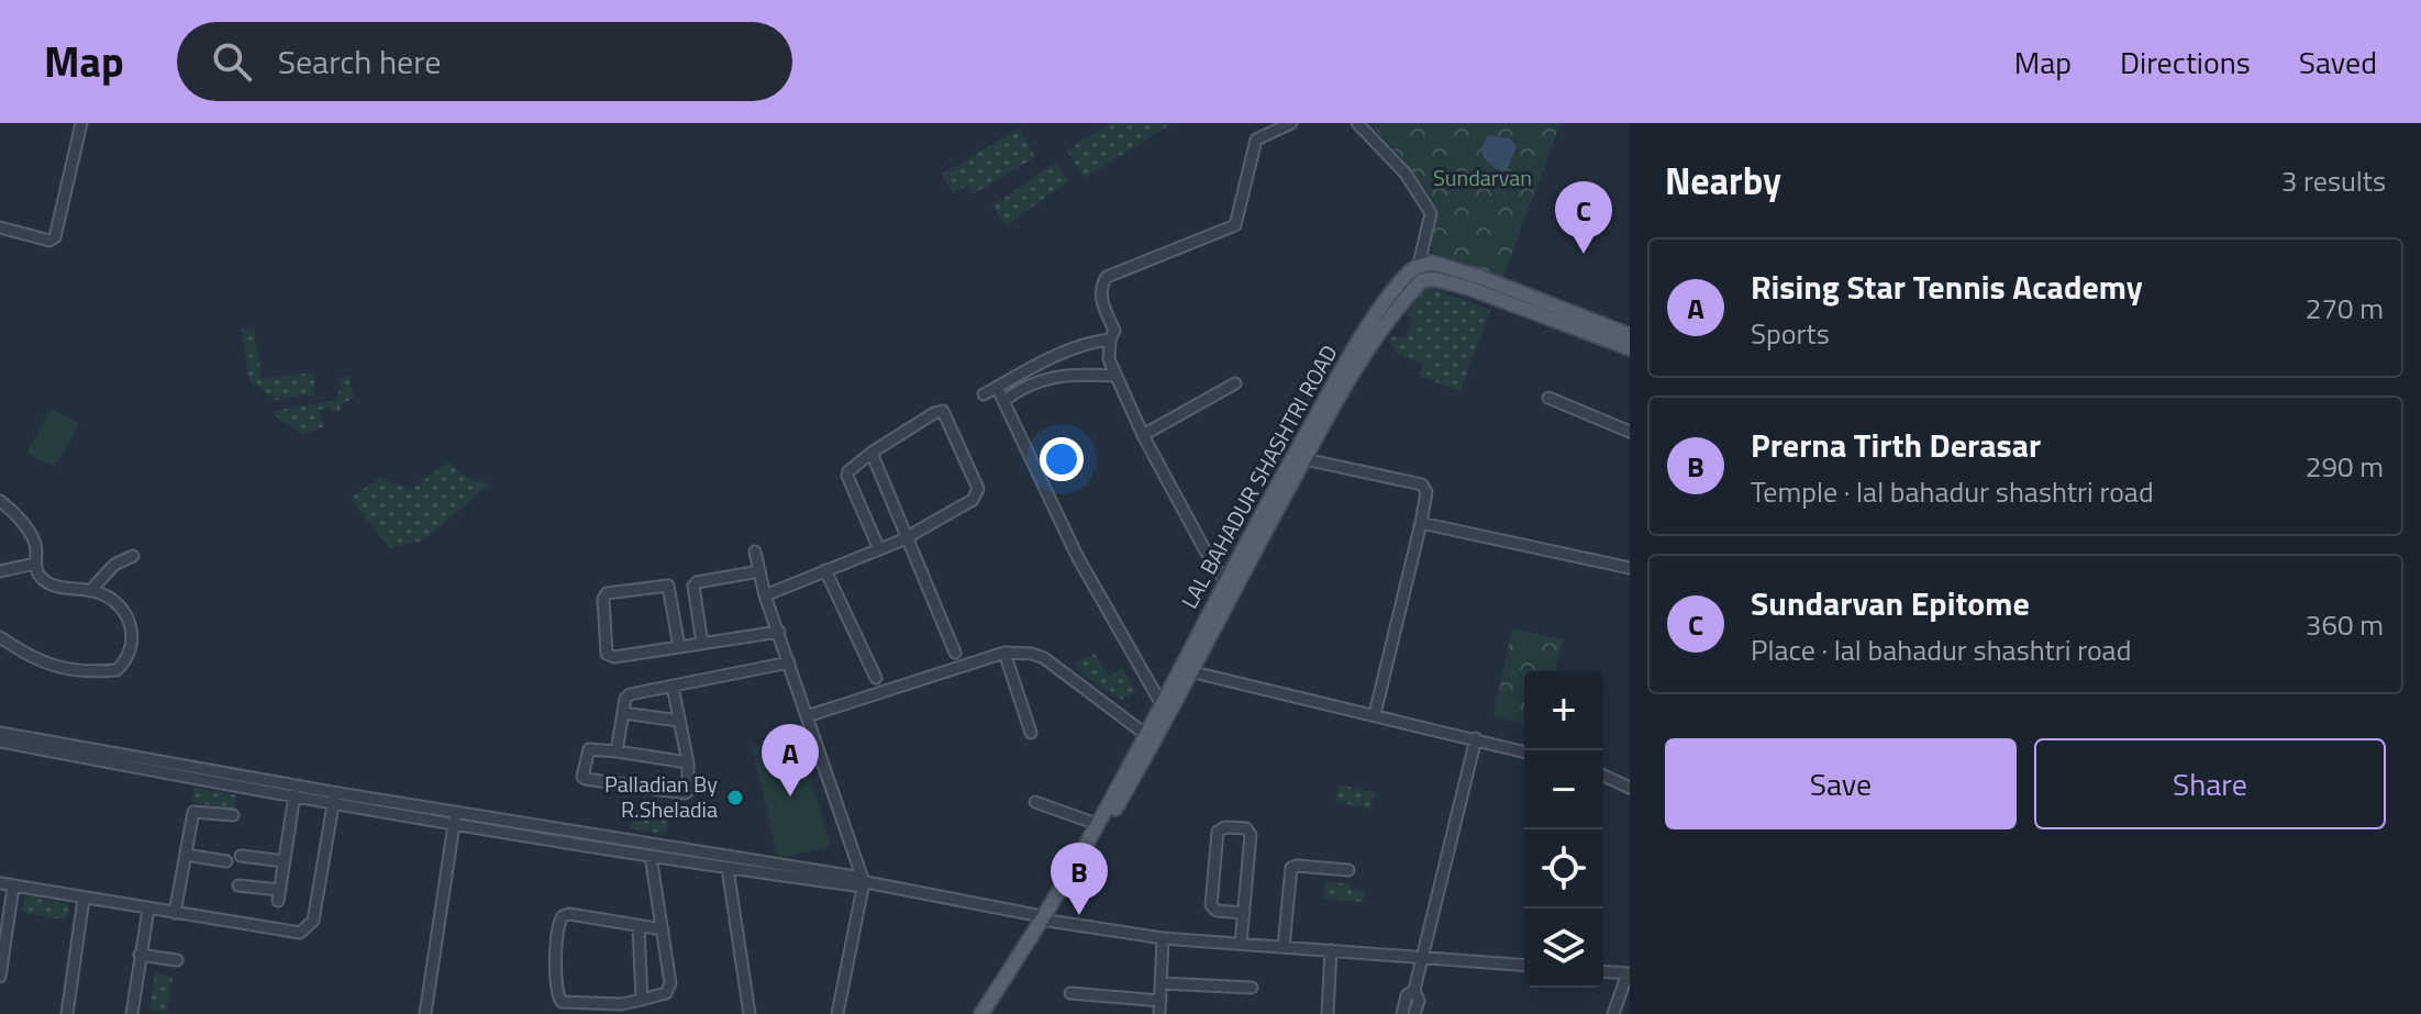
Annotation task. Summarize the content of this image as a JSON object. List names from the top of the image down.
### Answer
{
  "streets": {
    "main road": ["LAL BAHADUR SHASHTRI ROAD"]
  },
  "parks": ["Sundarvan"],
  "places": ["Palladian By R.Sheladia"],
  "page": {
    "header": "Map",
    "search": "Search here",
    "nav": ["Map", "Directions", "Saved"],
    "heading": ["Nearby", "3 results"],
    "pins": ["C", "A", "B"],
    "list": [
      {
        "mark": "A",
        "name": "Rising Star Tennis Academy",
        "note": "Sports",
        "value": "270 m"
      },
      {
        "mark": "B",
        "name": "Prerna Tirth Derasar",
        "note": "Temple · lal bahadur shashtri road",
        "value": "290 m"
      },
      {
        "mark": "C",
        "name": "Sundarvan Epitome",
        "note": "Place · lal bahadur shashtri road",
        "value": "360 m"
      }
    ],
    "map_buttons": ["+", "−"],
    "buttons": ["Save", "Share"]
  }
}
